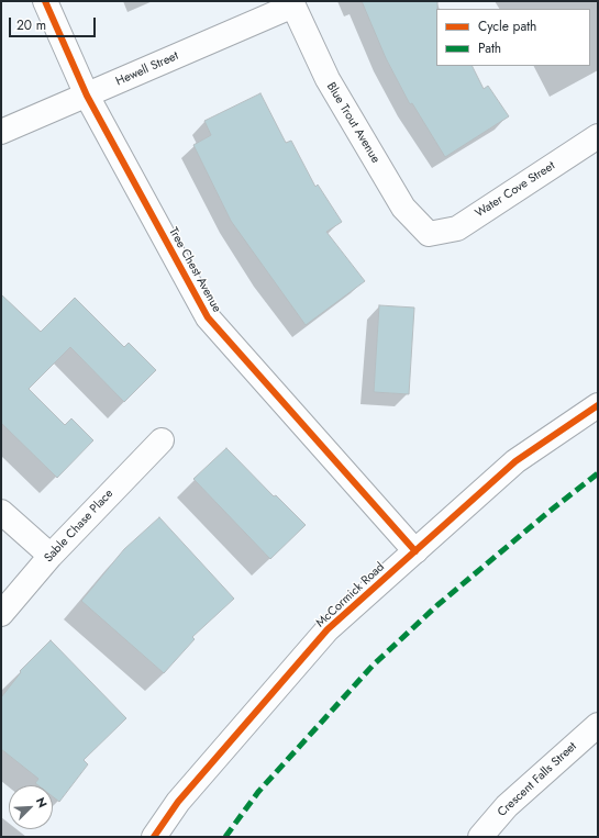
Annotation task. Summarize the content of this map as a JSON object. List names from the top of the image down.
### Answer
{
  "streets": {
    "street": [
      "Hewell Street",
      "Blue Trout Avenue",
      "Water Cove Street",
      "Tree Chest Avenue",
      "Sable Chase Place",
      "McCormick Road",
      "Crescent Falls Street"
    ]
  },
  "crossings": [
    ["Hewell Street", "Blue Trout Avenue"],
    ["Hewell Street", "Tree Chest Avenue"],
    ["Blue Trout Avenue", "Water Cove Street"],
    ["Tree Chest Avenue", "McCormick Road"]
  ],
  "legend": ["Cycle path", "Path"],
  "scale_bar": "20 m",
  "north": "top right"
}
